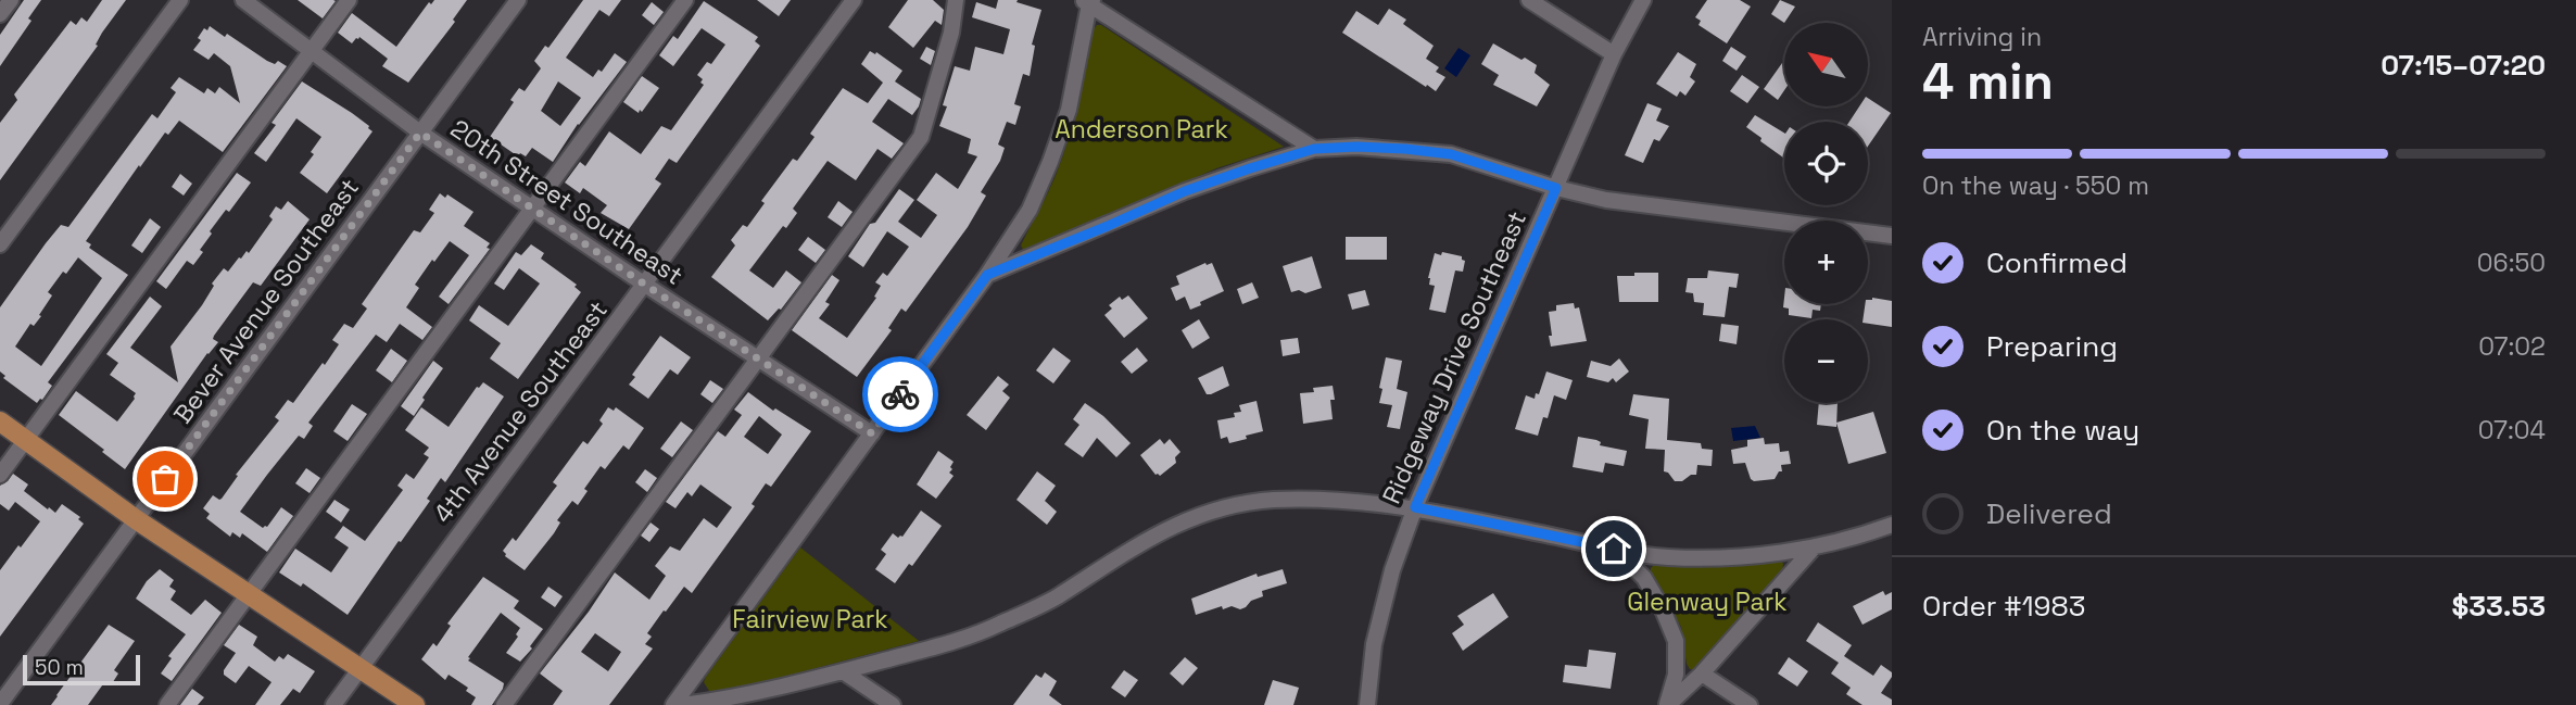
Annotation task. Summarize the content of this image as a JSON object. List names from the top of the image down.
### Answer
{
  "streets": {
    "street": [
      "20th Street Southeast",
      "Bever Avenue Southeast",
      "Ridgeway Drive Southeast",
      "4th Avenue Southeast"
    ]
  },
  "crossings": [
    ["20th Street Southeast", "Bever Avenue Southeast"],
    ["20th Street Southeast", "4th Avenue Southeast"]
  ],
  "parks": ["Anderson Park", "Glenway Park", "Fairview Park"],
  "scale_bar": "50 m",
  "north": "top left",
  "page": {
    "heading": ["4 min", "Arriving in", "07:15–07:20"],
    "panel": ["Order #1983", "$33.53"],
    "map_buttons": ["+", "−"],
    "bar": "On the way · 550 m",
    "list": [
      ["Confirmed", "06:50"],
      ["Preparing", "07:02"],
      ["On the way", "07:04"],
      "Delivered"
    ],
    "scale": "50 m"
  }
}
